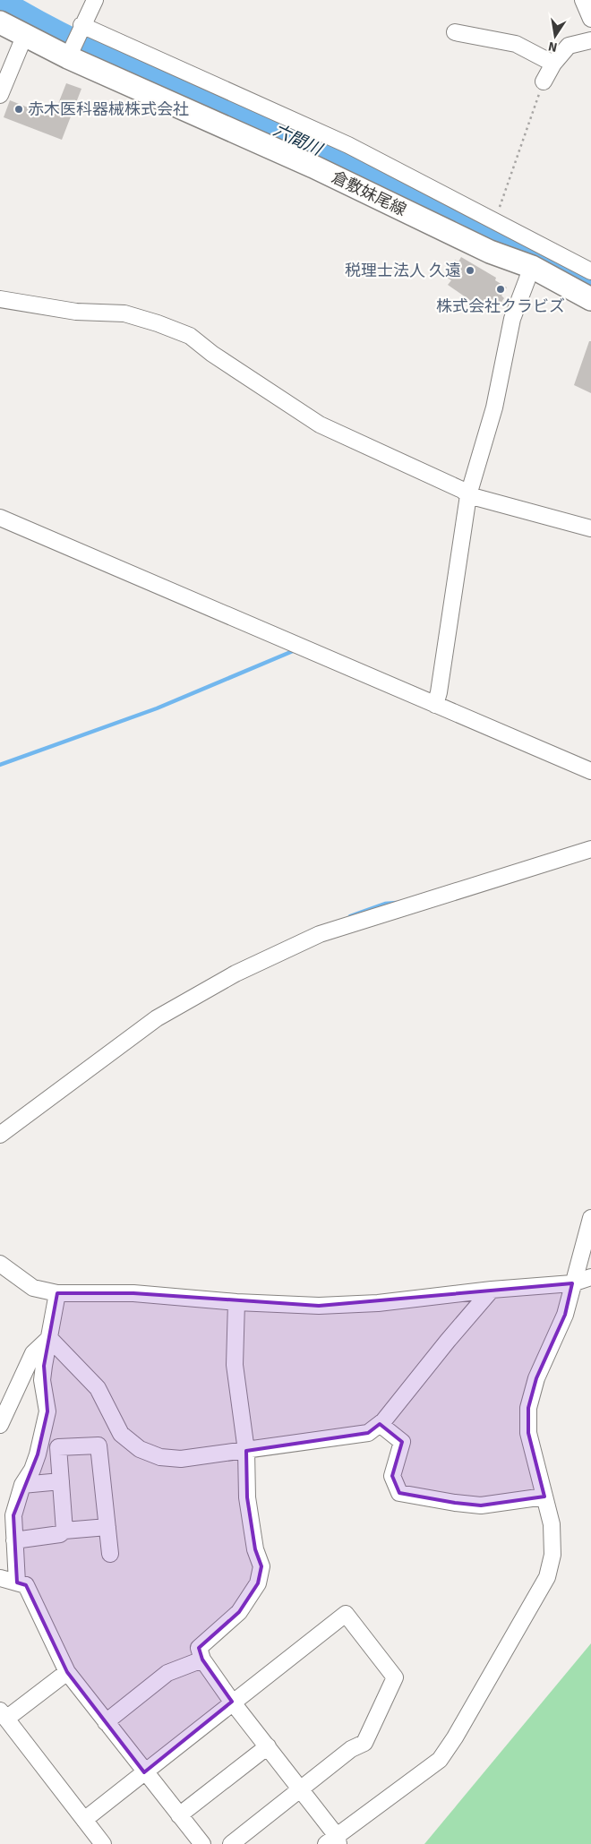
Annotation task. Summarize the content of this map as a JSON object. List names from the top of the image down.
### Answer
{
  "streets": {
    "main road": ["倉敷妹尾線"]
  },
  "water": ["六間川"],
  "places": ["赤木医科器械株式会社", "税理士法人 久遠", "株式会社クラビズ"],
  "north": "bottom"
}
